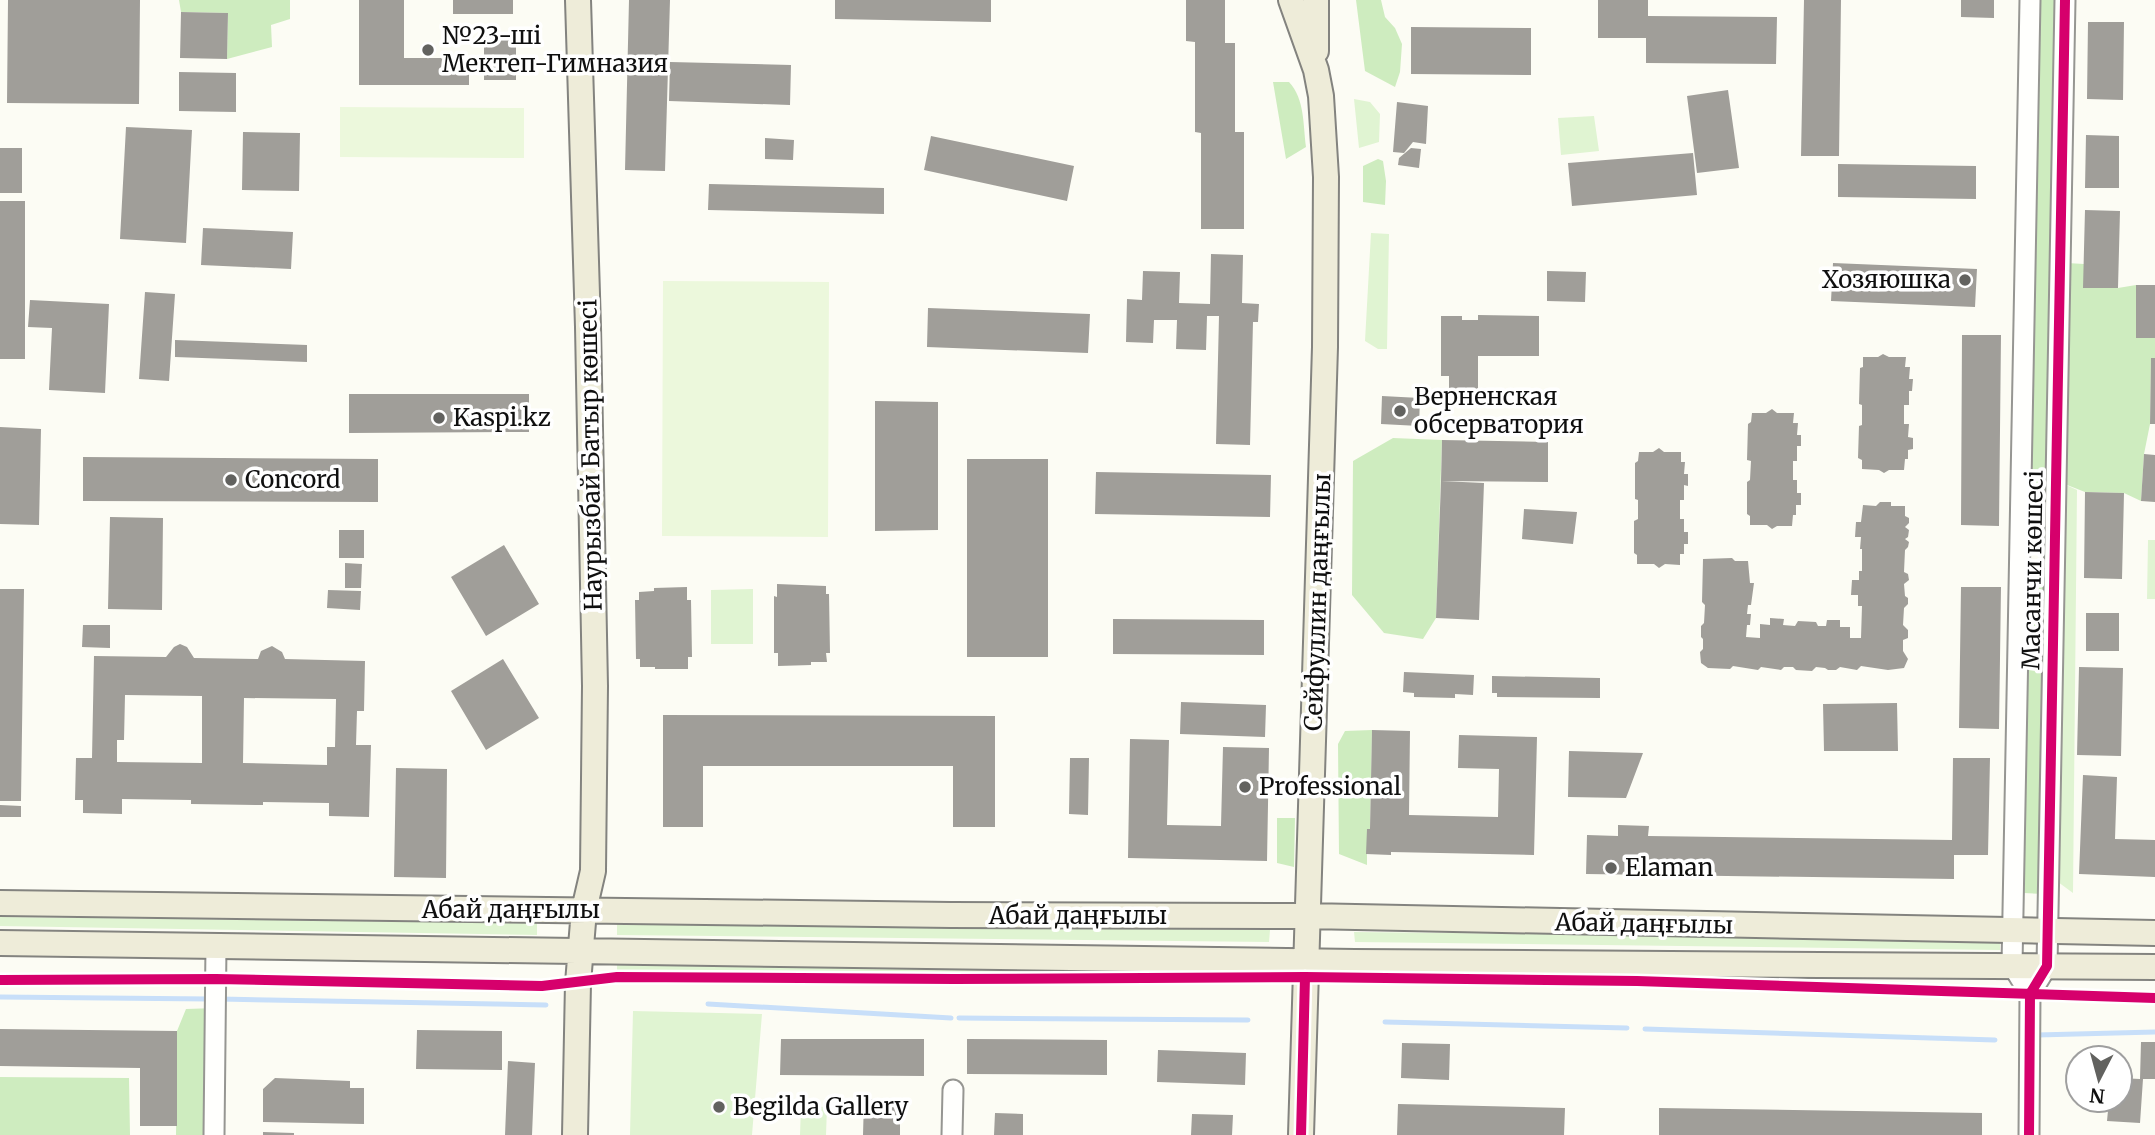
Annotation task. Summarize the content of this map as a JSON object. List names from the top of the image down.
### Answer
{
  "streets": {
    "main road": ["Наурызбай Батыр көшесі", "Сейфуллин даңғылы", "Абай даңғылы"],
    "street": ["Масанчи көшесі"]
  },
  "crossings": [
    ["Наурызбай Батыр көшесі", "Абай даңғылы"],
    ["Масанчи көшесі", "Абай даңғылы"],
    ["Сейфуллин даңғылы", "Абай даңғылы"]
  ],
  "places": [
    "№23-ші Мектеп-Гимназия",
    "Хозяюшка",
    "Верненская обсерватория",
    "Kaspi.kz",
    "Concord",
    "Professional",
    "Elaman",
    "Begilda Gallery"
  ],
  "north": "bottom"
}
